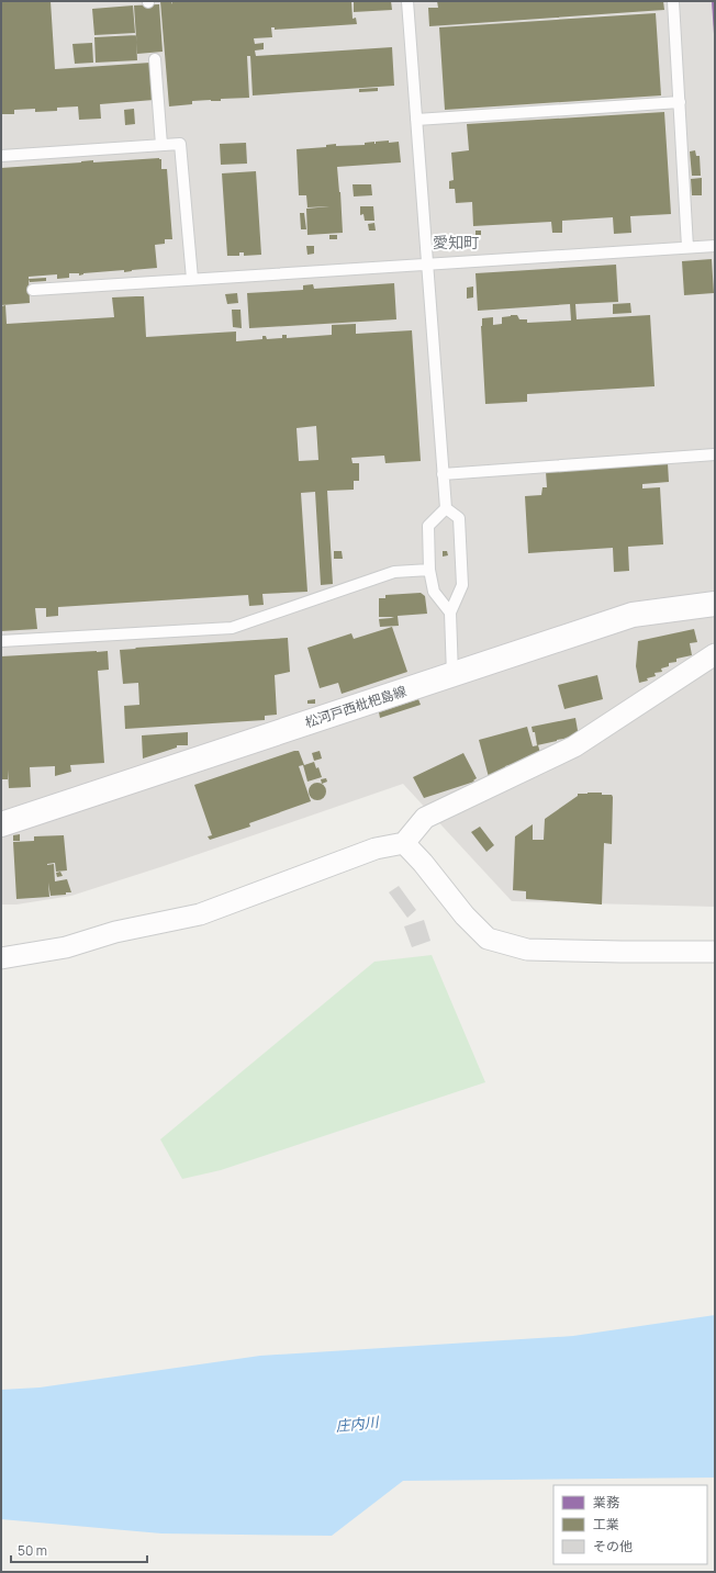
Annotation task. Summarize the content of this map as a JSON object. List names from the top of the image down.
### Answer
{
  "streets": {
    "main road": ["松河戸西枇杷島線"]
  },
  "districts": ["愛知町"],
  "water": ["庄内川"],
  "legend": ["業務", "工業", "その他"],
  "scale_bar": "50 m"
}
